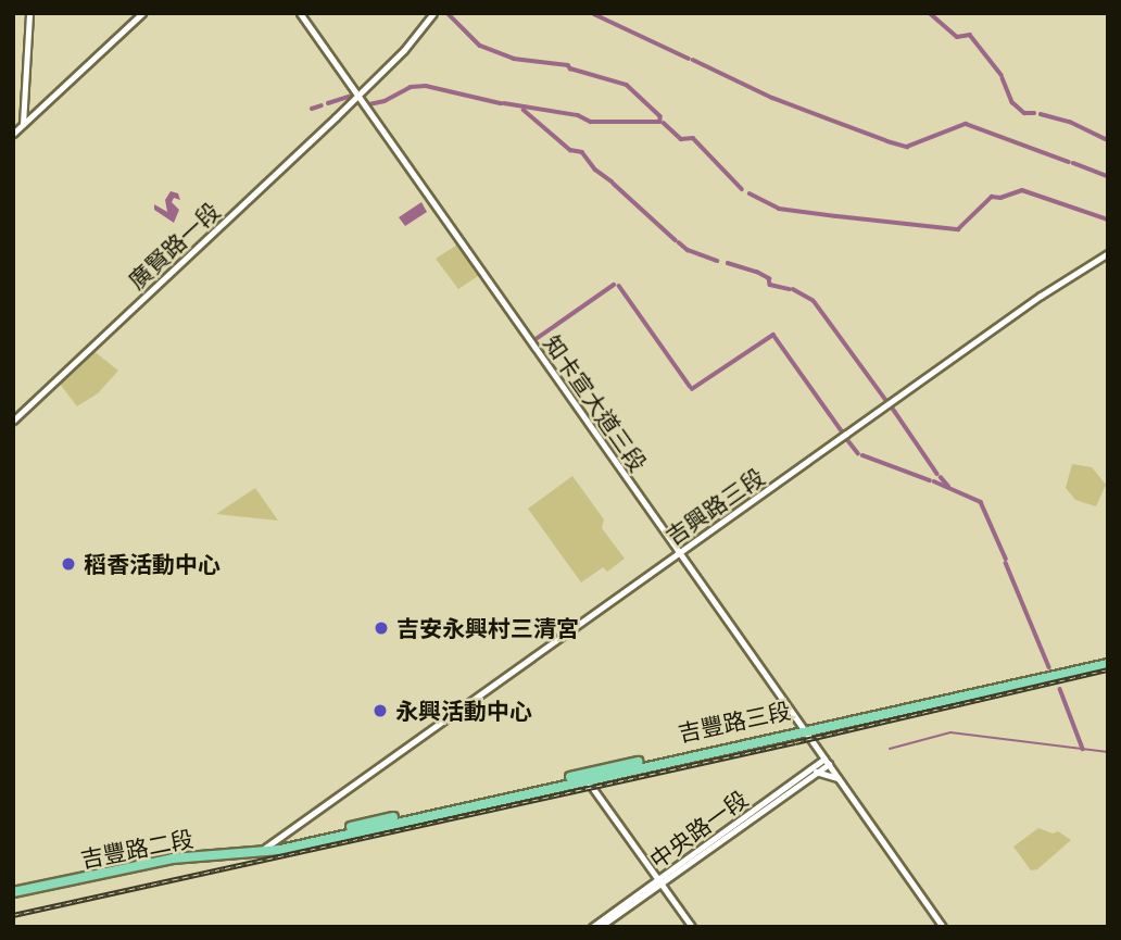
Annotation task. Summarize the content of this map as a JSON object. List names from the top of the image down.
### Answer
{
  "streets": {
    "main road": ["吉豐路三段", "吉豐路二段"],
    "street": [
      "廣賢路一段",
      "知卡宣大道三段",
      "吉興路三段",
      "中央路一段"
    ]
  },
  "crossings": [
    ["廣賢路一段", "知卡宣大道三段"],
    ["知卡宣大道三段", "吉興路三段"],
    ["知卡宣大道三段", "吉豐路三段"],
    ["知卡宣大道三段", "中央路一段"],
    ["吉興路三段", "吉豐路二段"],
    ["吉豐路三段", "吉豐路二段"]
  ],
  "places": ["稻香活動中心", "吉安永興村三清宮", "永興活動中心"]
}
